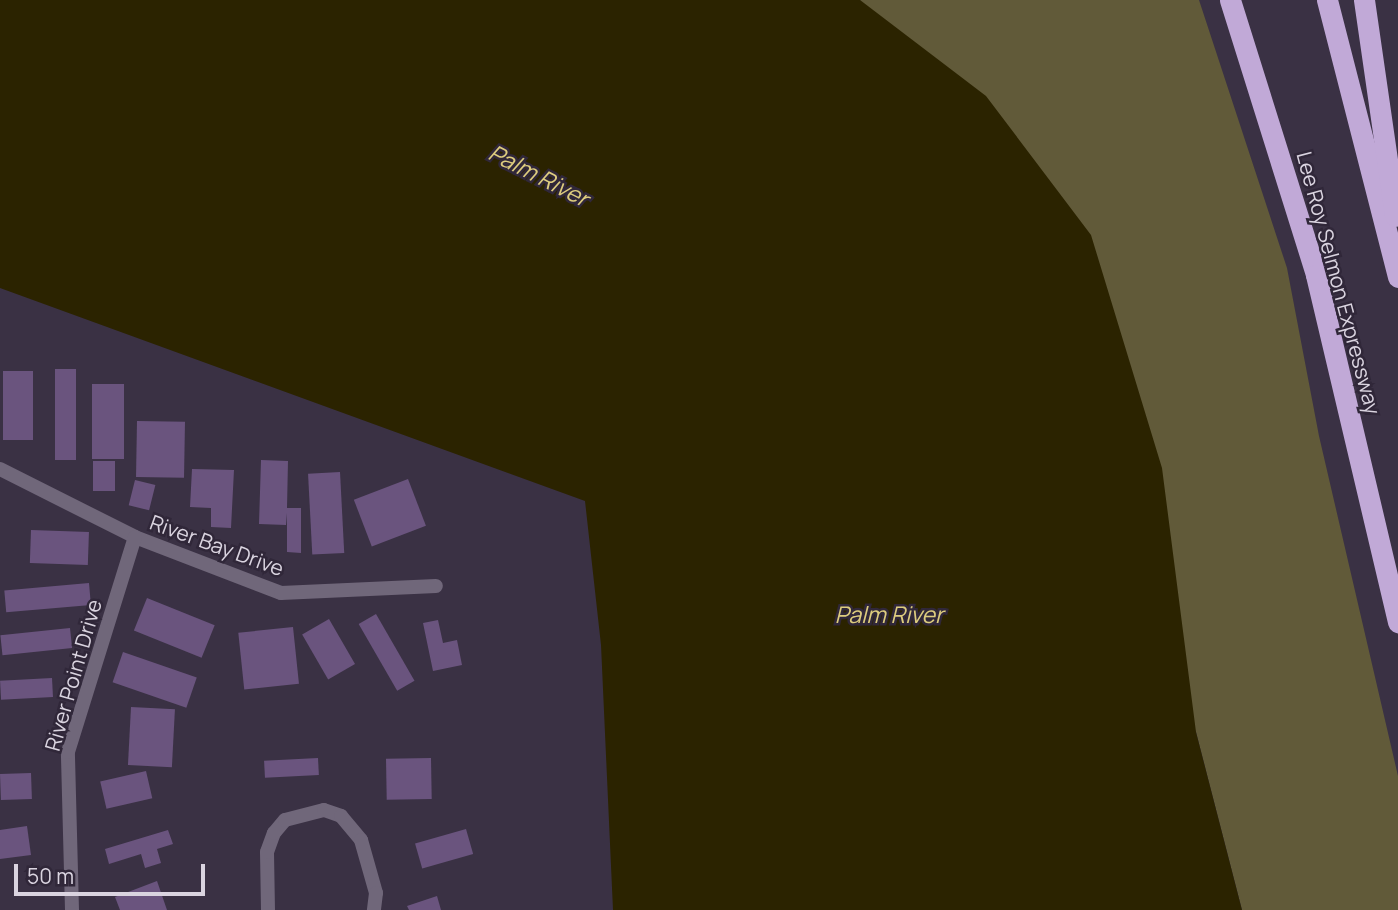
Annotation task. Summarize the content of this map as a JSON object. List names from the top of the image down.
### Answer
{
  "streets": {
    "highway": ["Lee Roy Selmon Expressway"],
    "street": ["River Bay Drive", "River Point Drive"]
  },
  "crossings": [
    ["River Bay Drive", "River Point Drive"]
  ],
  "water": ["Palm River"],
  "scale_bar": "50 m"
}
